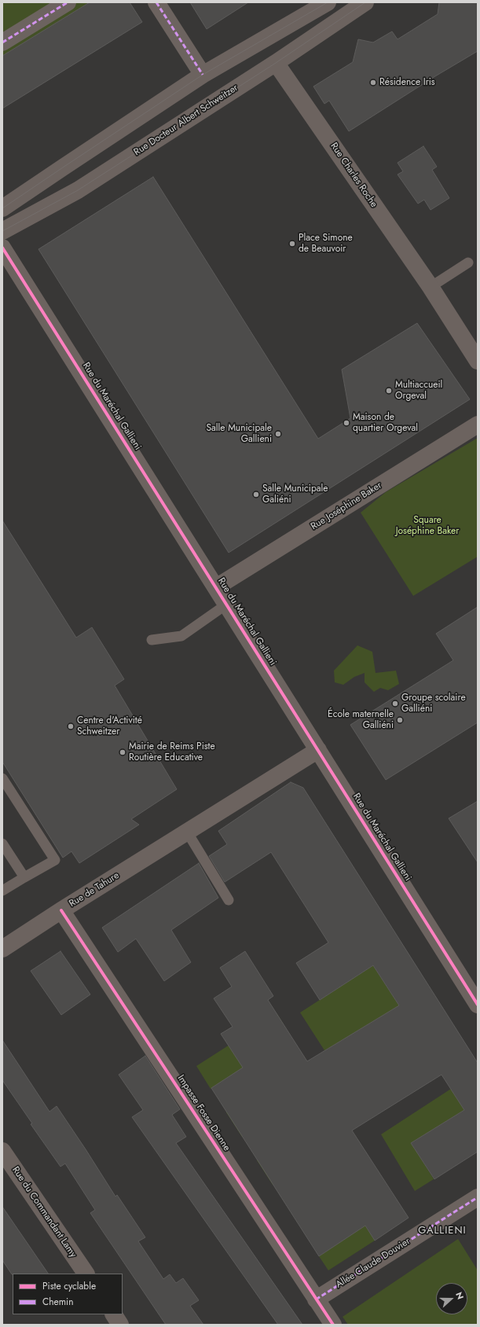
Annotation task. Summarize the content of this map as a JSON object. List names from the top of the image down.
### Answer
{
  "streets": {
    "street": [
      "Rue Docteur Albert Schweitzer",
      "Rue Charles Roche",
      "Rue du Maréchal Gallieni",
      "Rue Joséphine Baker",
      "Rue de Tahure",
      "Impasse Fosse Dienne",
      "Rue du Commandant Lamy",
      "Allée Claude Douvier"
    ]
  },
  "crossings": [
    ["Rue Docteur Albert Schweitzer", "Rue Charles Roche"],
    ["Rue du Maréchal Gallieni", "Rue Joséphine Baker"],
    ["Rue du Maréchal Gallieni", "Rue de Tahure"],
    ["Rue de Tahure", "Impasse Fosse Dienne"],
    ["Impasse Fosse Dienne", "Allée Claude Douvier"]
  ],
  "districts": ["GALLIENI"],
  "parks": ["Square Joséphine Baker"],
  "places": [
    "Résidence Iris",
    "Place Simone de Beauvoir",
    "Multiaccueil Orgeval",
    "Maison de quartier Orgeval",
    "Salle Municipale Gallieni",
    "Salle Municipale Galiéni",
    "Groupe scolaire Galliéni",
    "École maternelle Galliéni",
    "Centre d'Activité Schweitzer",
    "Mairie de Reims Piste Routière Educative"
  ],
  "legend": ["Piste cyclable", "Chemin"],
  "north": "right"
}
